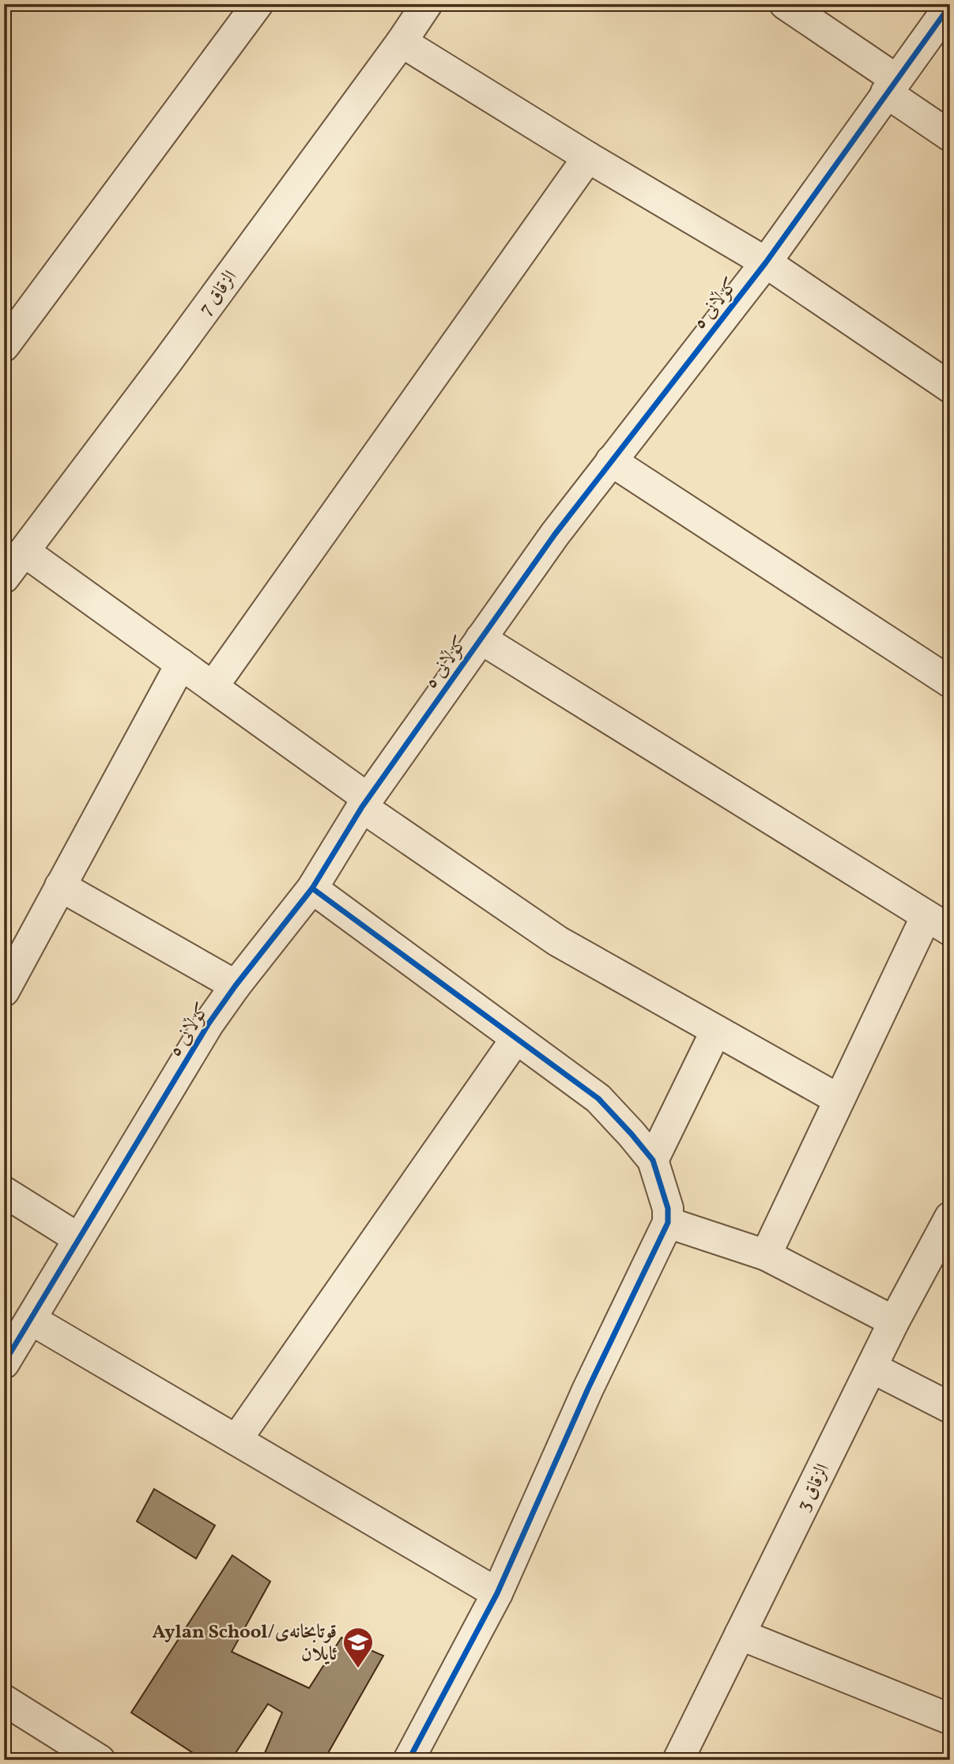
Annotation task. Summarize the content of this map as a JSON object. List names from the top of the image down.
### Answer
{
  "streets": {
    "street": ["الزقاق 7", "کۆڵانی ٥", "الزقاق 3"]
  },
  "places": {
    "school or university": ["Aylan School/قوتابخانەی ئایلان"]
  }
}
